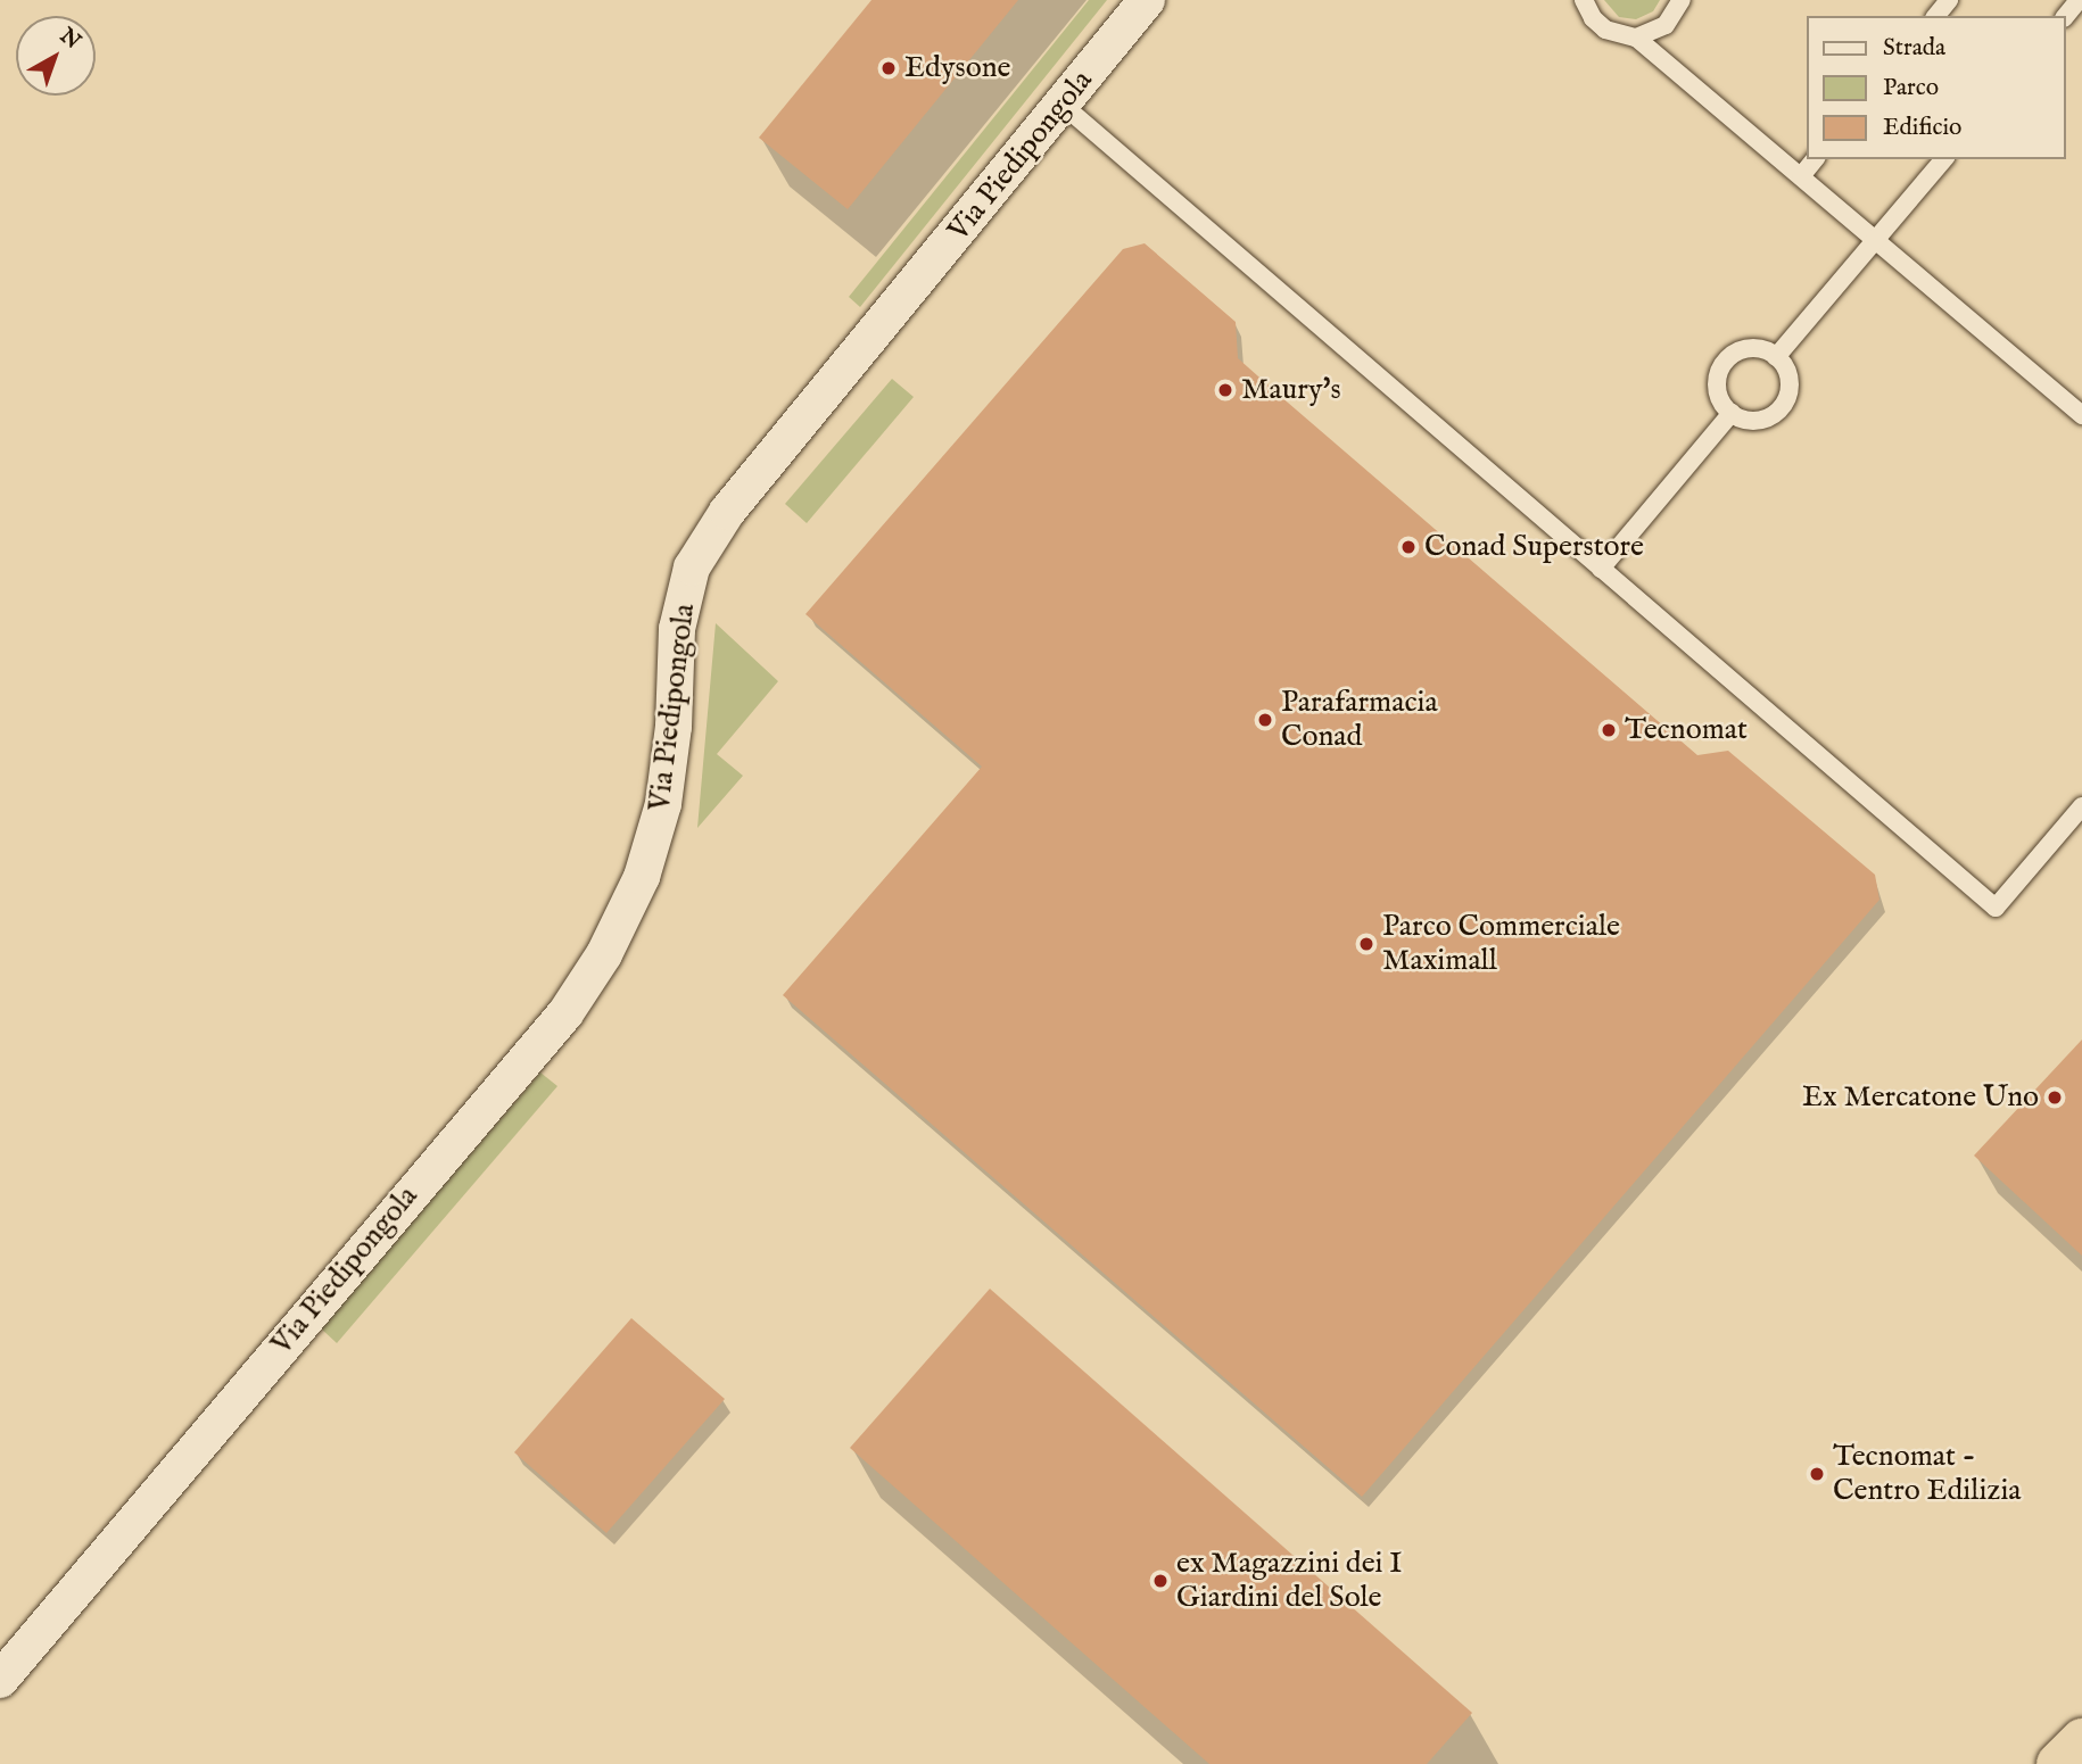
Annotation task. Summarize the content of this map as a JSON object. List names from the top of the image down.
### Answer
{
  "streets": {
    "street": ["Via Piedipongola"]
  },
  "places": [
    "Edysone",
    "Maury's",
    "Conad Superstore",
    "Parafarmacia Conad",
    "Tecnomat",
    "Parco Commerciale Maximall",
    "Ex Mercatone Uno",
    "Tecnomat - Centro Edilizia",
    "ex Magazzini dei I Giardini del Sole"
  ],
  "legend": ["Strada", "Parco", "Edificio"],
  "north": "top right"
}
